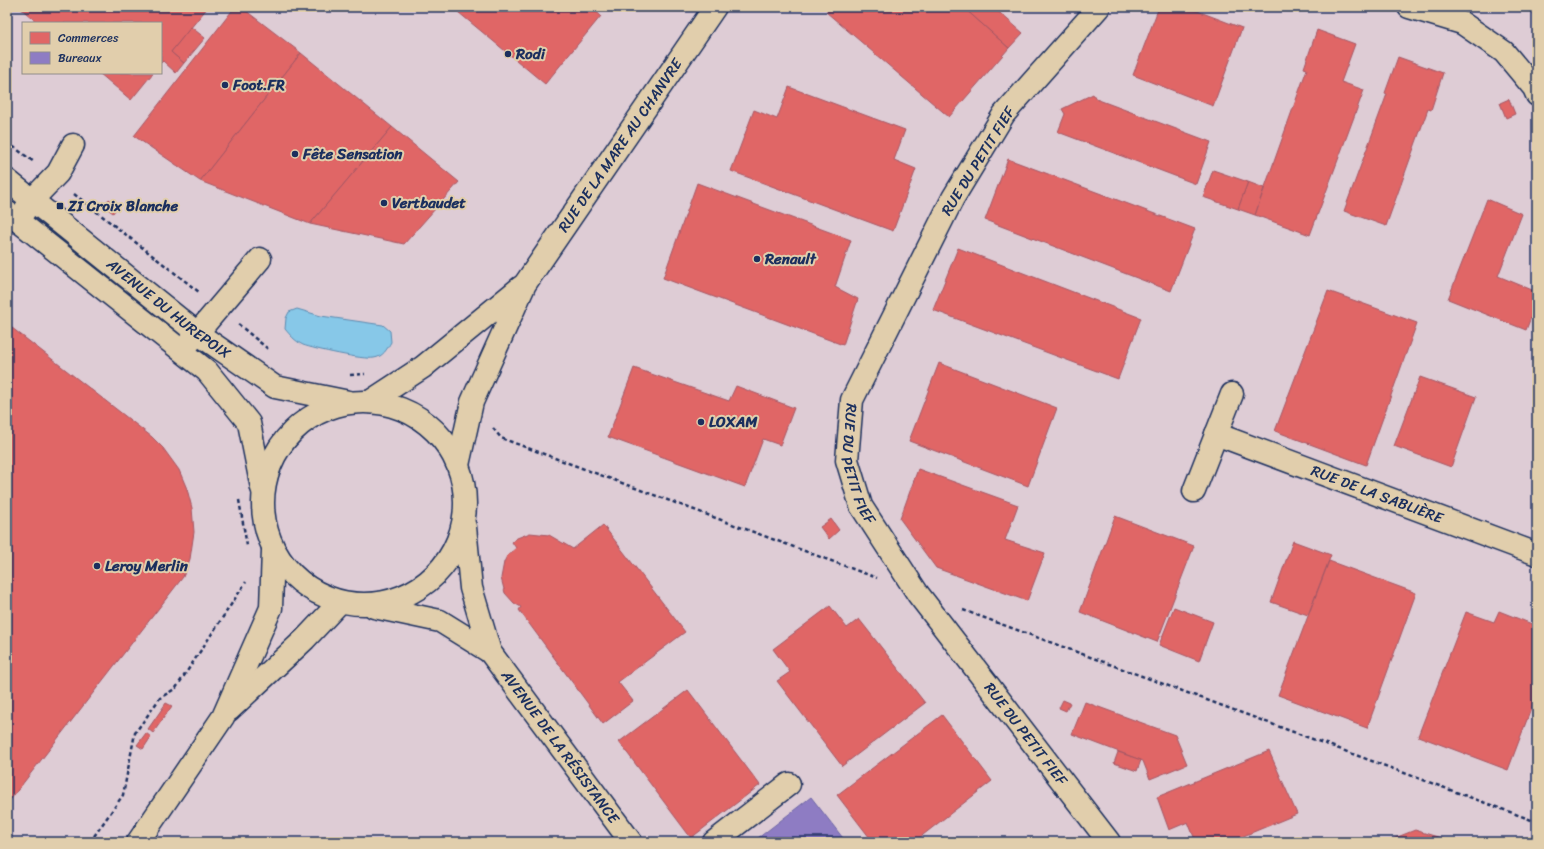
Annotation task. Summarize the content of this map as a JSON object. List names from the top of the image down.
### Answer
{
  "streets": {
    "street": [
      "RUE DE LA MARE AU CHANVRE",
      "RUE DU PETIT FIEF",
      "AVENUE DU HUREPOIX",
      "RUE DE LA SABLIÈRE",
      "AVENUE DE LA RÉSISTANCE"
    ]
  },
  "places": {
    "other": [
      "Rodi",
      "Foot.FR",
      "Fête Sensation",
      "Vertbaudet",
      "Renault",
      "LOXAM",
      "Leroy Merlin"
    ],
    "transit": ["ZI Croix Blanche"]
  },
  "legend": ["Commerces", "Bureaux"]
}
